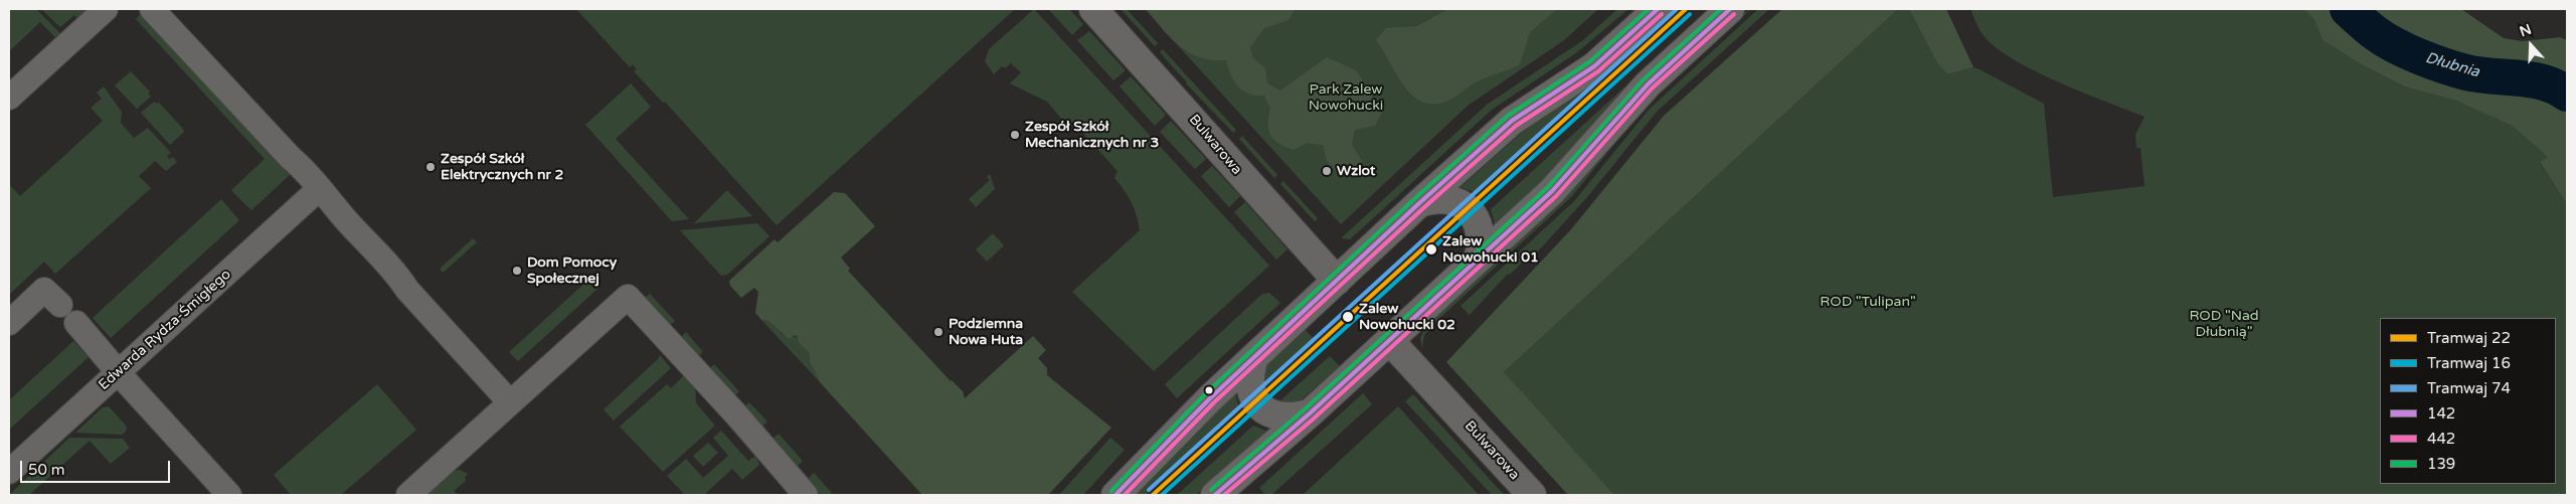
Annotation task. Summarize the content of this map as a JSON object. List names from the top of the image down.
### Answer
{
  "streets": {
    "street": ["Bulwarowa", "Edwarda Rydza-Śmigłego"]
  },
  "water": ["Dłubnia"],
  "parks": ["Park Zalew Nowohucki", "ROD \"Tulipan\"", "ROD \"Nad Dłubnią\""],
  "places": [
    "Zespół Szkół Mechanicznych nr 3",
    "Zespół Szkół Elektrycznych nr 2",
    "Wzlot",
    "Zalew Nowohucki 01",
    "Dom Pomocy Społecznej",
    "Zalew Nowohucki 02",
    "Podziemna Nowa Huta"
  ],
  "lines": [
    "tram line 22",
    "tram line 74",
    "transit line 142",
    "transit line 139",
    "tram line 16",
    "transit line 442"
  ],
  "legend": [
    "Tramwaj 22",
    "Tramwaj 16",
    "Tramwaj 74",
    "142",
    "442",
    "139"
  ],
  "scale_bar": "50 m",
  "north": "top"
}
